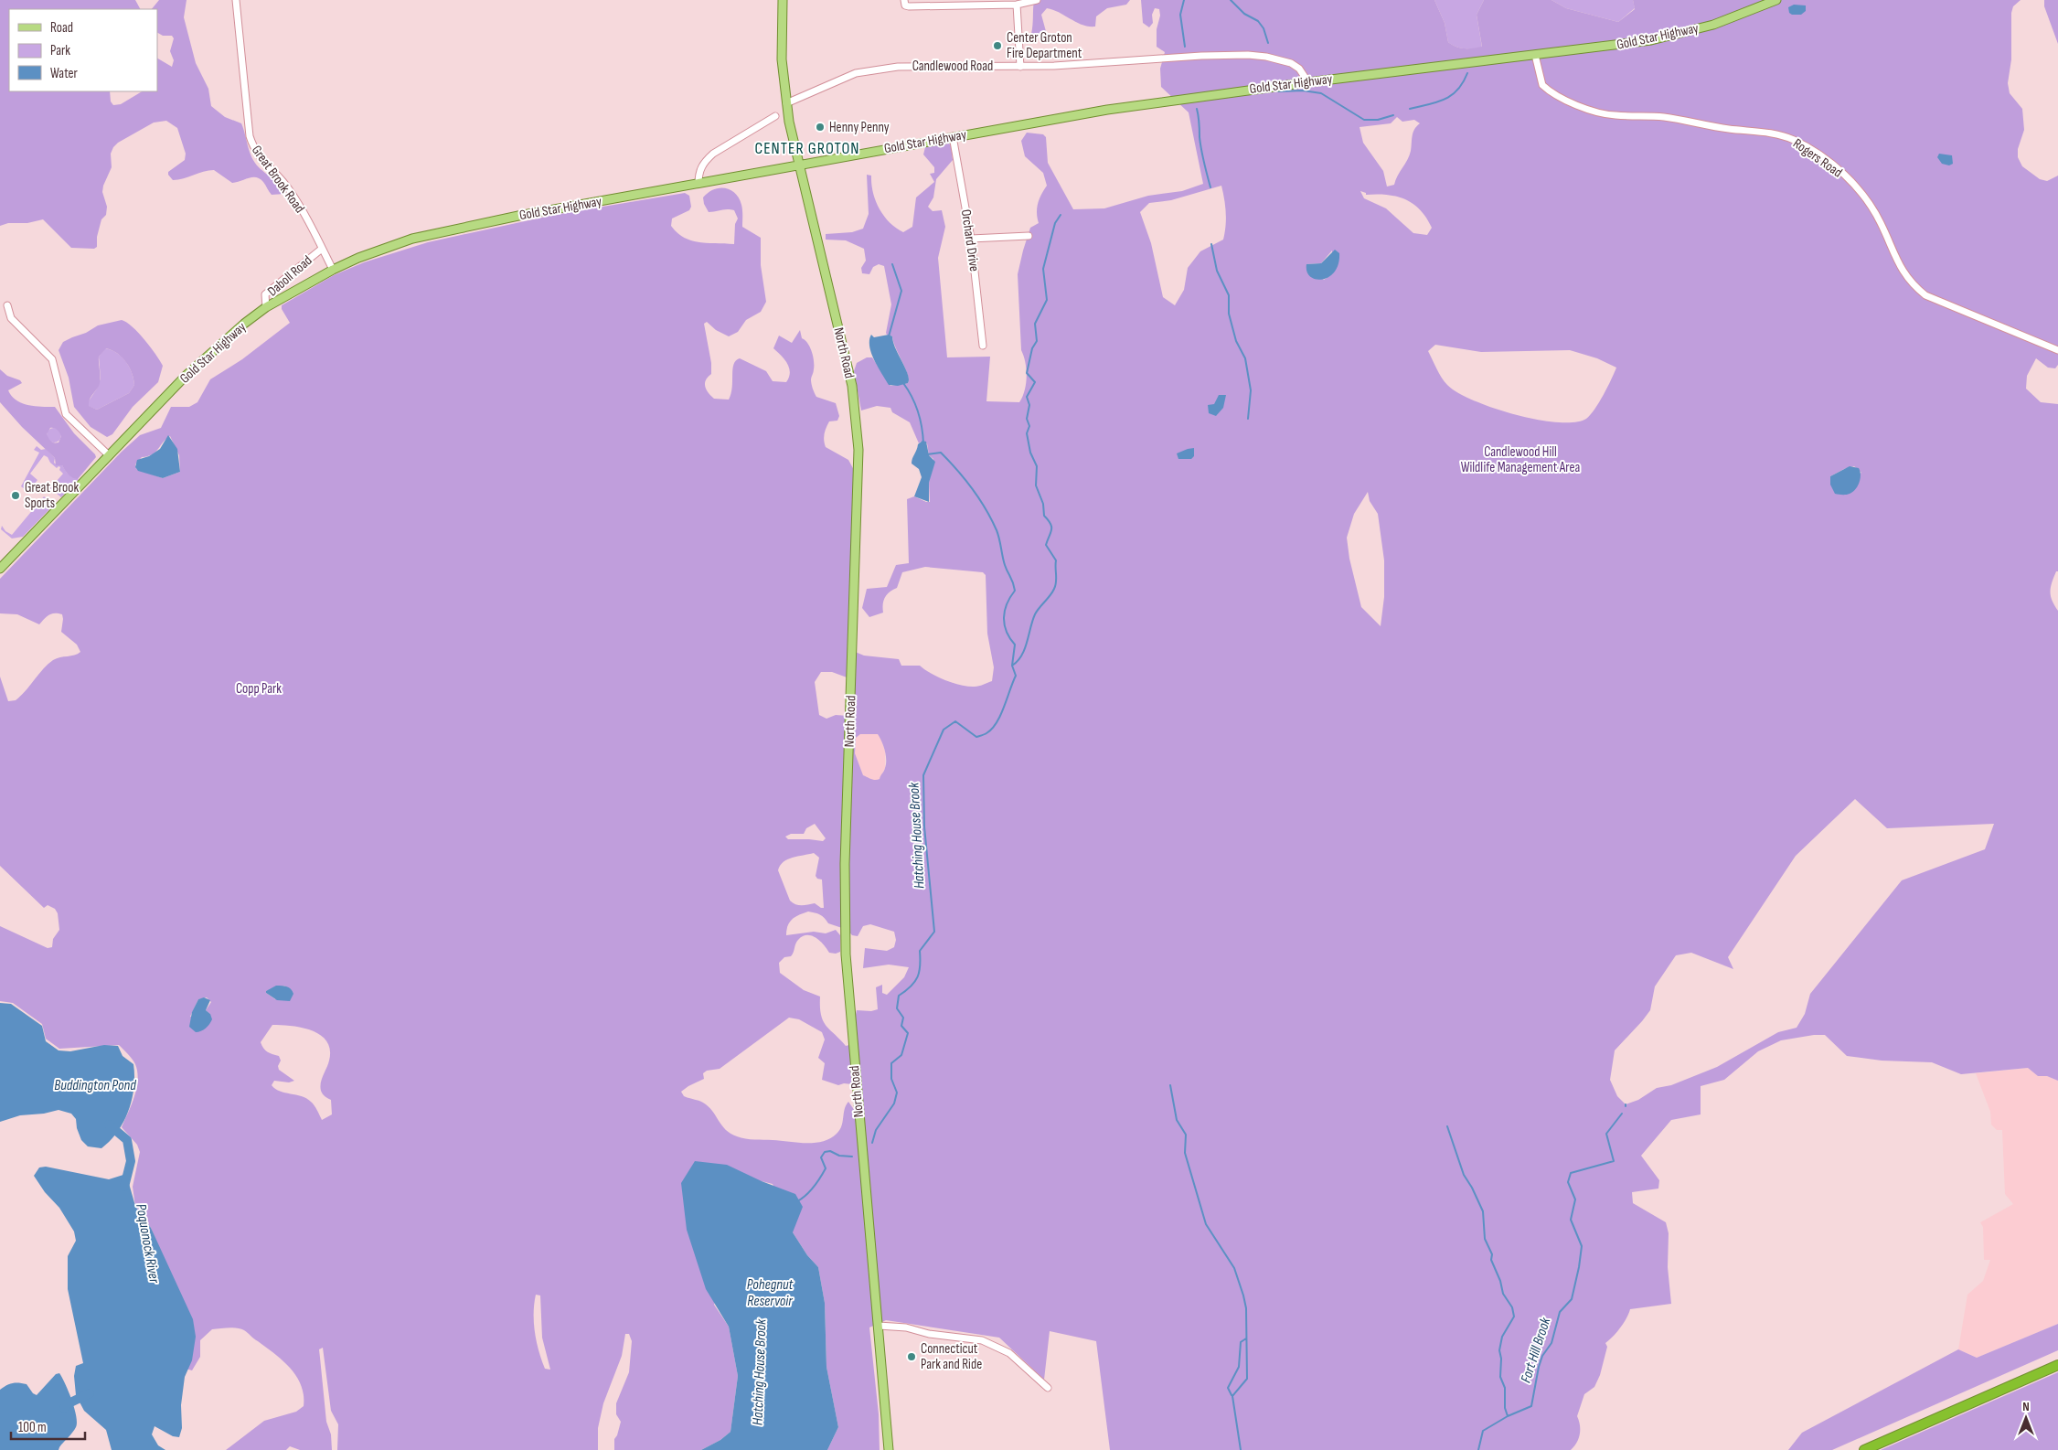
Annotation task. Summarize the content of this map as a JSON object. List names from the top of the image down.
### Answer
{
  "streets": {
    "main road": ["Gold Star Highway", "North Road"],
    "street": [
      "Candlewood Road",
      "Rogers Road",
      "Great Brook Road",
      "Orchard Drive",
      "Daboll Road"
    ]
  },
  "crossings": [
    ["Gold Star Highway", "Candlewood Road"],
    ["Gold Star Highway", "Rogers Road"],
    ["Gold Star Highway", "Great Brook Road"],
    ["Gold Star Highway", "Orchard Drive"],
    ["Gold Star Highway", "Daboll Road"],
    ["Gold Star Highway", "North Road"],
    ["Candlewood Road", "North Road"],
    ["Great Brook Road", "Daboll Road"]
  ],
  "districts": ["CENTER GROTON"],
  "water": [
    "Hatching House Brook",
    "Buddington Pond",
    "Poquonock River",
    "Pohegnut Reservoir",
    "Fort Hill Brook"
  ],
  "parks": ["Candlewood Hill Wildlife Management Area", "Copp Park"],
  "places": [
    "Center Groton Fire Department",
    "Henny Penny",
    "Great Brook Sports",
    "Connecticut Park and Ride"
  ],
  "legend": ["Road", "Park", "Water"],
  "scale_bar": "100 m",
  "north": "top"
}
